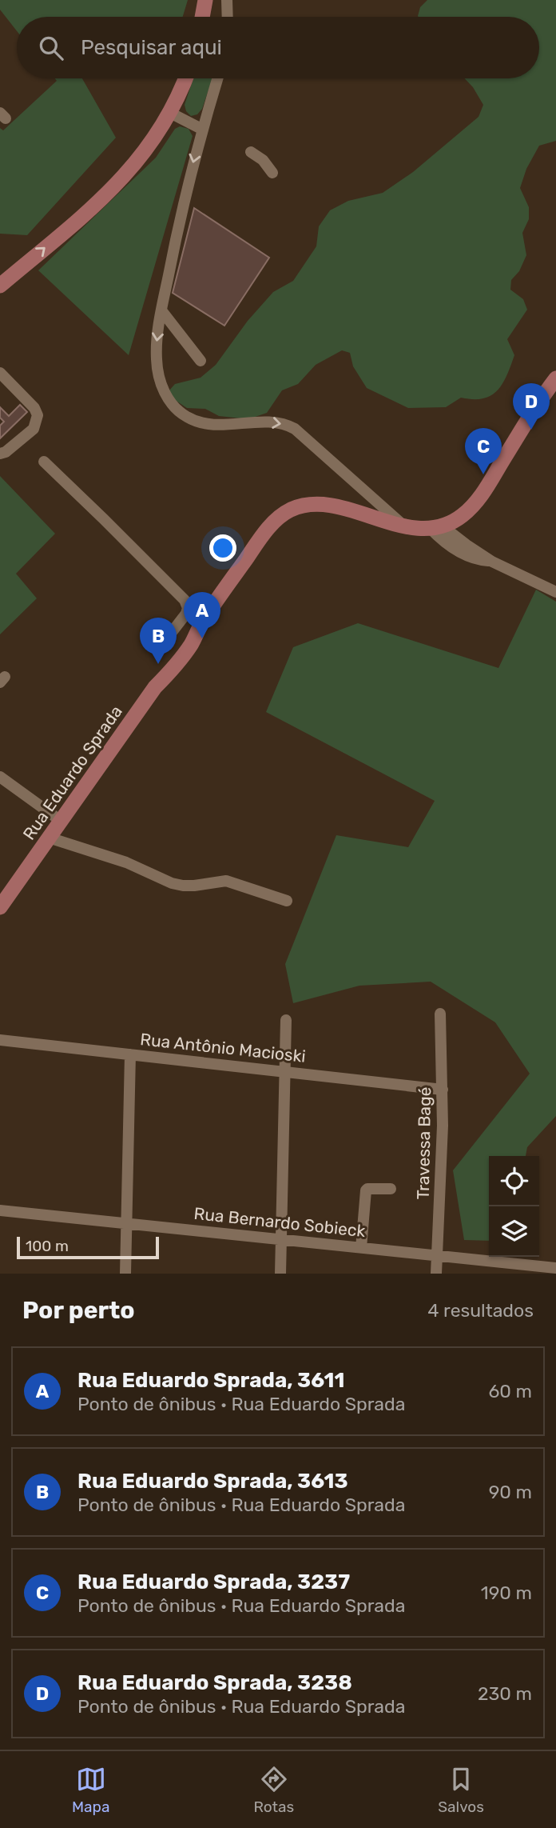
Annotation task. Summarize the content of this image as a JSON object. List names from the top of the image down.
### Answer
{
  "streets": {
    "main road": ["Rua Eduardo Sprada"],
    "street": ["Rua Antônio Macioski", "Travessa Bagé", "Rua Bernardo Sobieck"]
  },
  "crossings": [
    ["Rua Antônio Macioski", "Travessa Bagé"],
    ["Travessa Bagé", "Rua Bernardo Sobieck"]
  ],
  "scale_bar": "100 m",
  "page": {
    "search": "Pesquisar aqui",
    "pins": [
      "D",
      "C",
      "A",
      "B"
    ],
    "scale": "100 m",
    "heading": ["Por perto", "4 resultados"],
    "list": [
      {
        "mark": "A",
        "name": "Rua Eduardo Sprada, 3611",
        "note": "Ponto de ônibus · Rua Eduardo Sprada",
        "value": "60 m"
      },
      {
        "mark": "B",
        "name": "Rua Eduardo Sprada, 3613",
        "note": "Ponto de ônibus · Rua Eduardo Sprada",
        "value": "90 m"
      },
      {
        "mark": "C",
        "name": "Rua Eduardo Sprada, 3237",
        "note": "Ponto de ônibus · Rua Eduardo Sprada",
        "value": "190 m"
      },
      {
        "mark": "D",
        "name": "Rua Eduardo Sprada, 3238",
        "note": "Ponto de ônibus · Rua Eduardo Sprada",
        "value": "230 m"
      }
    ],
    "nav": ["Mapa", "Rotas", "Salvos"]
  }
}
